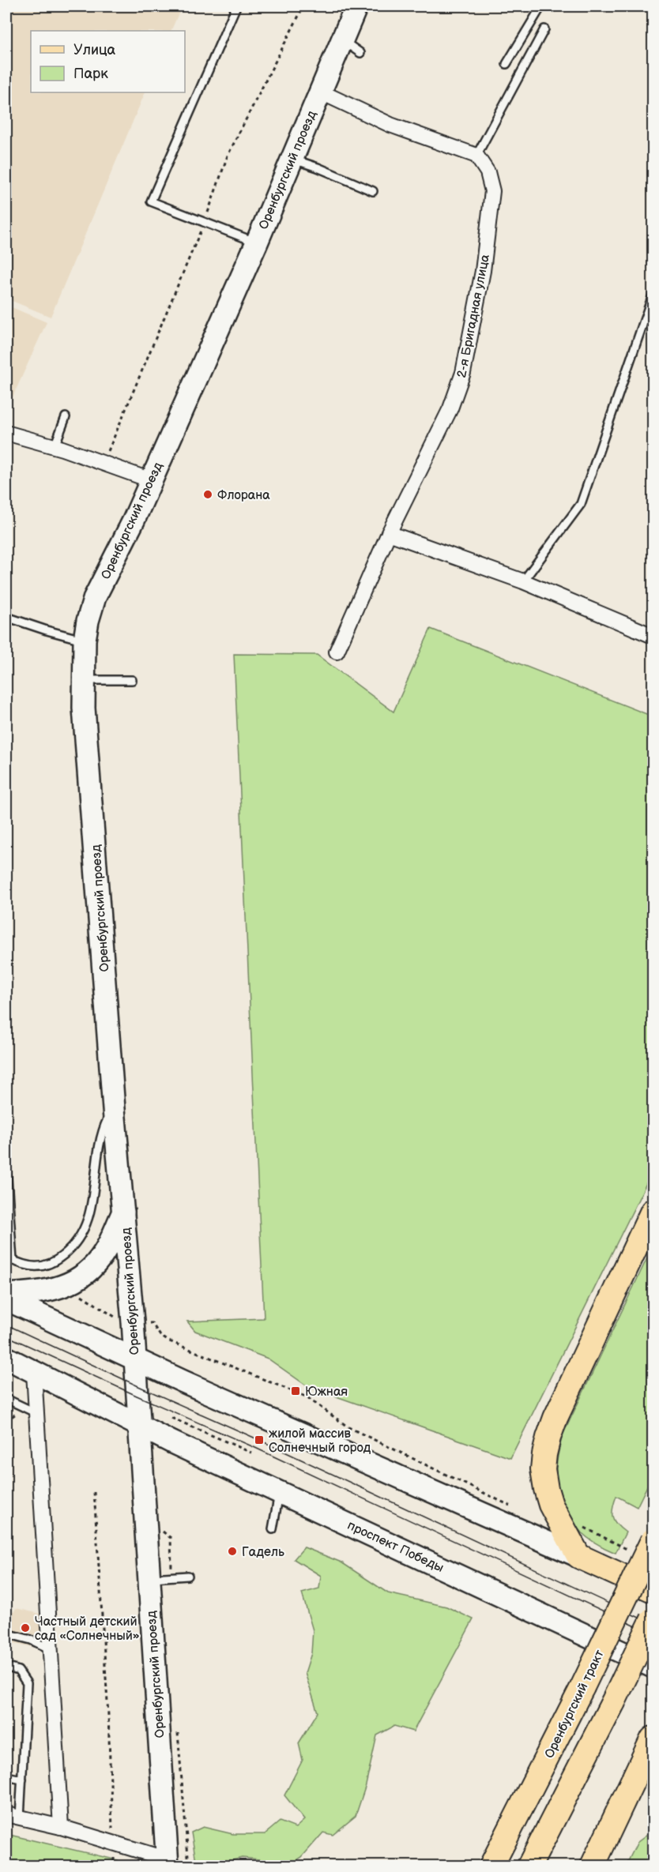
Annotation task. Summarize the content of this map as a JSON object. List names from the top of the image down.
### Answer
{
  "streets": {
    "main road": ["Оренбургский проезд", "проспект Победы", "Оренбургский тракт"],
    "street": ["2-я Бригадная улица"]
  },
  "crossings": [
    ["Оренбургский проезд", "проспект Победы"]
  ],
  "places": {
    "other": ["Флорана", "Гадель", "Частный детский сад «Солнечный»"],
    "transit": ["Южная", "жилой массив Солнечный город"]
  },
  "legend": ["Улица", "Парк"]
}
